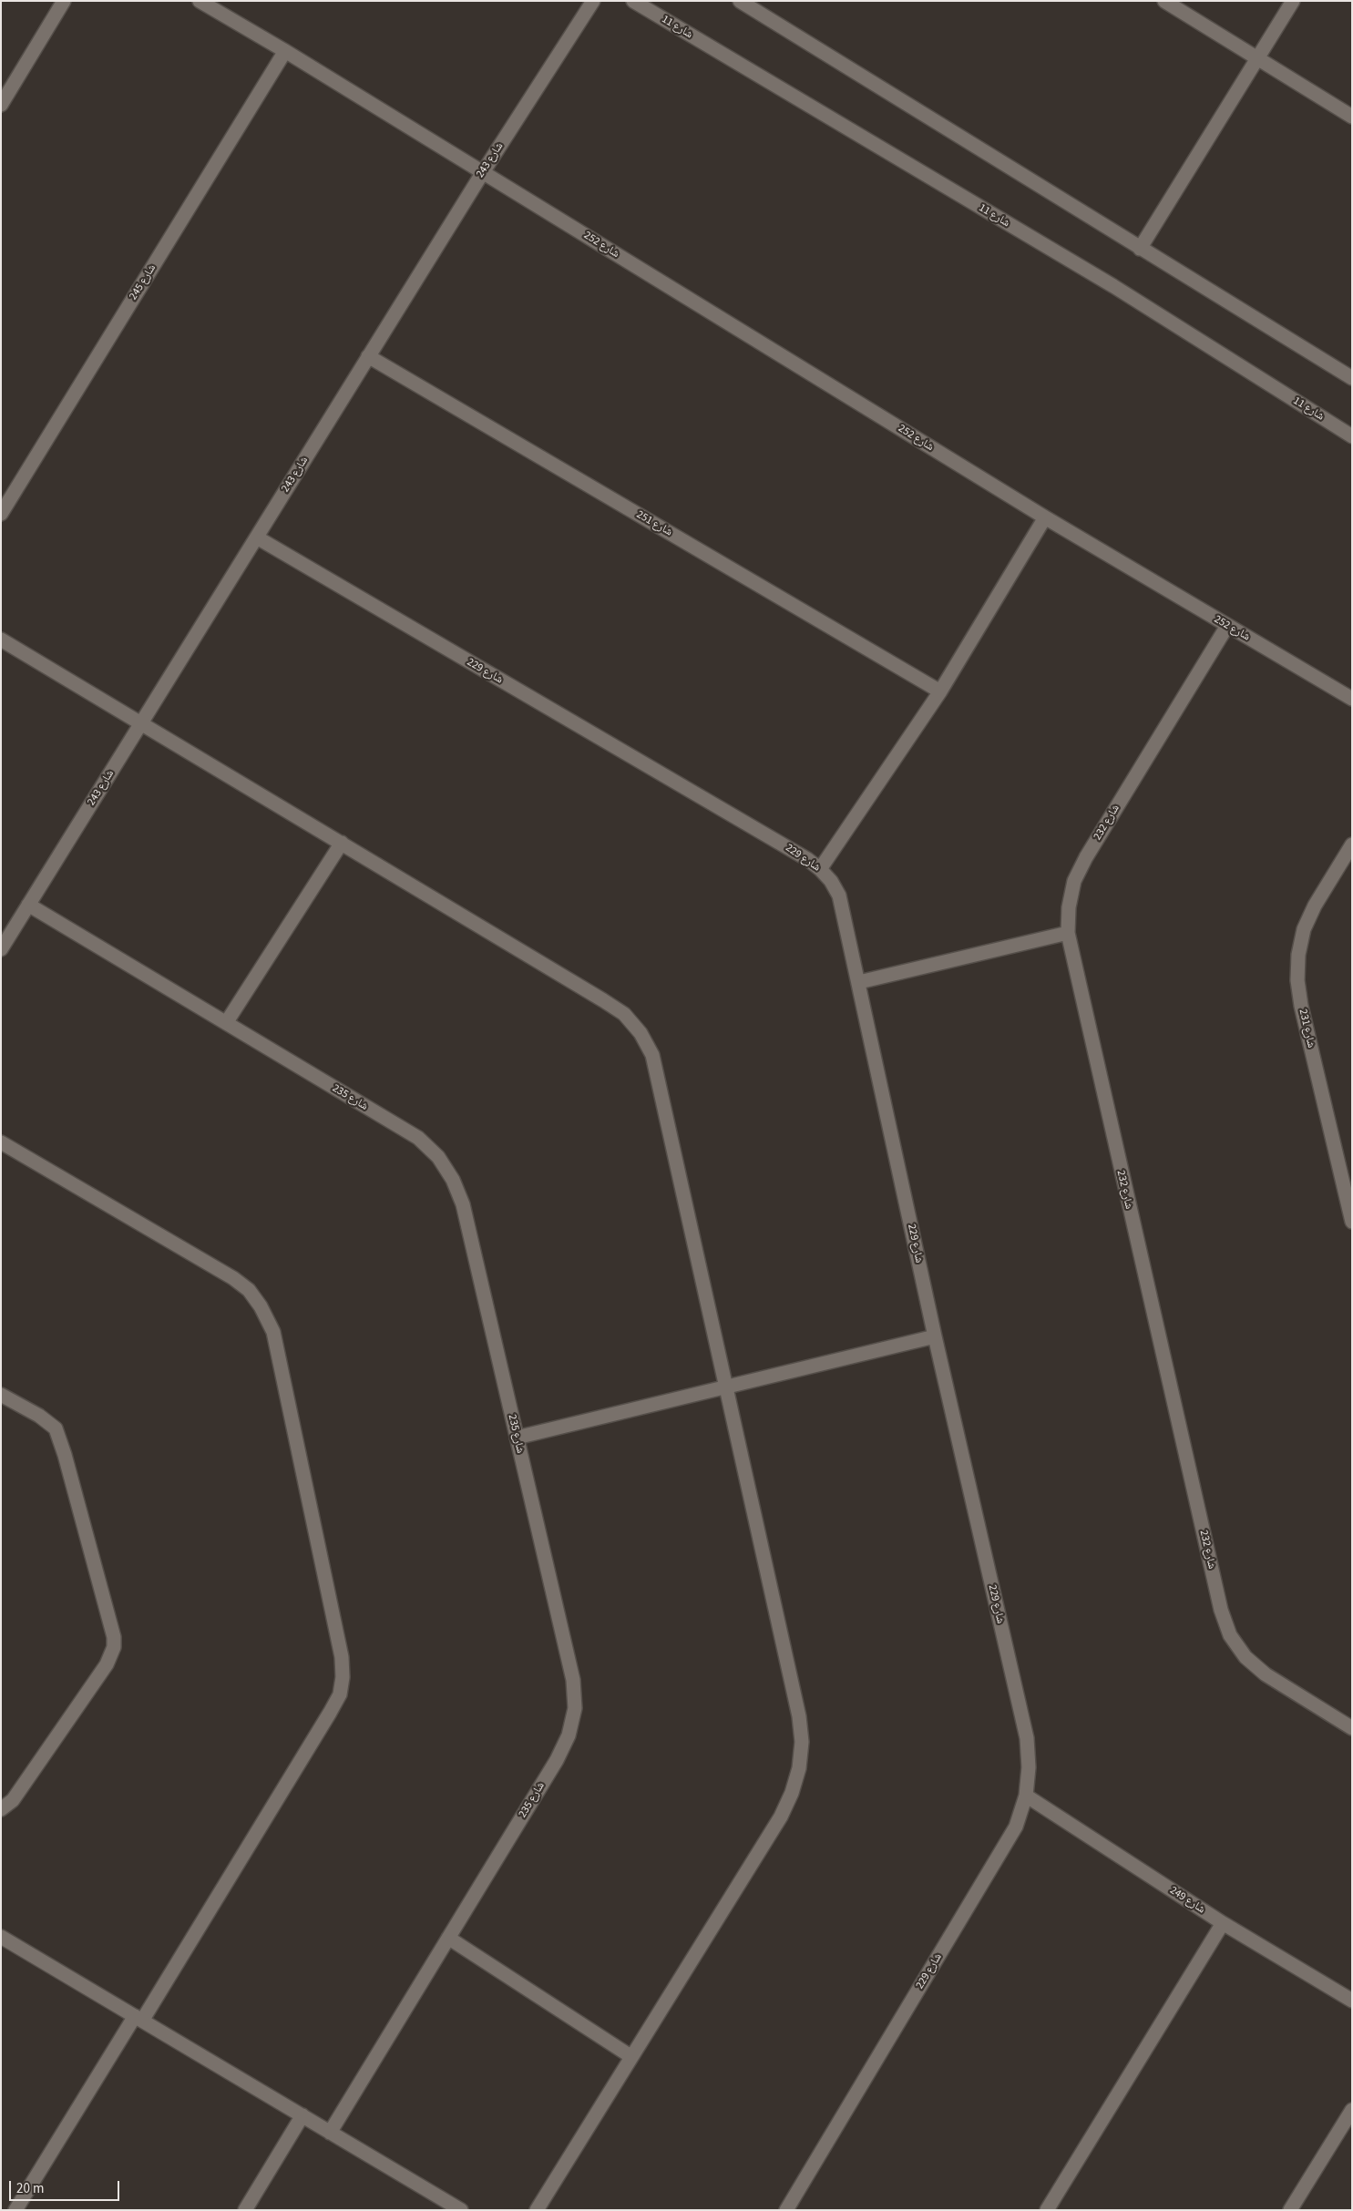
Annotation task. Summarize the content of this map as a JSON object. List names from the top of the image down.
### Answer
{
  "streets": {
    "street": [
      "شارع 11",
      "شارع 243",
      "شارع 252",
      "شارع 245",
      "شارع 251",
      "شارع 229",
      "شارع 232",
      "شارع 231",
      "شارع 235",
      "شارع 249"
    ]
  },
  "crossings": [
    ["شارع 243", "شارع 252"],
    ["شارع 243", "شارع 251"],
    ["شارع 243", "شارع 229"],
    ["شارع 243", "شارع 235"],
    ["شارع 252", "شارع 245"],
    ["شارع 252", "شارع 232"],
    ["شارع 229", "شارع 249"]
  ],
  "scale_bar": "20 m"
}
